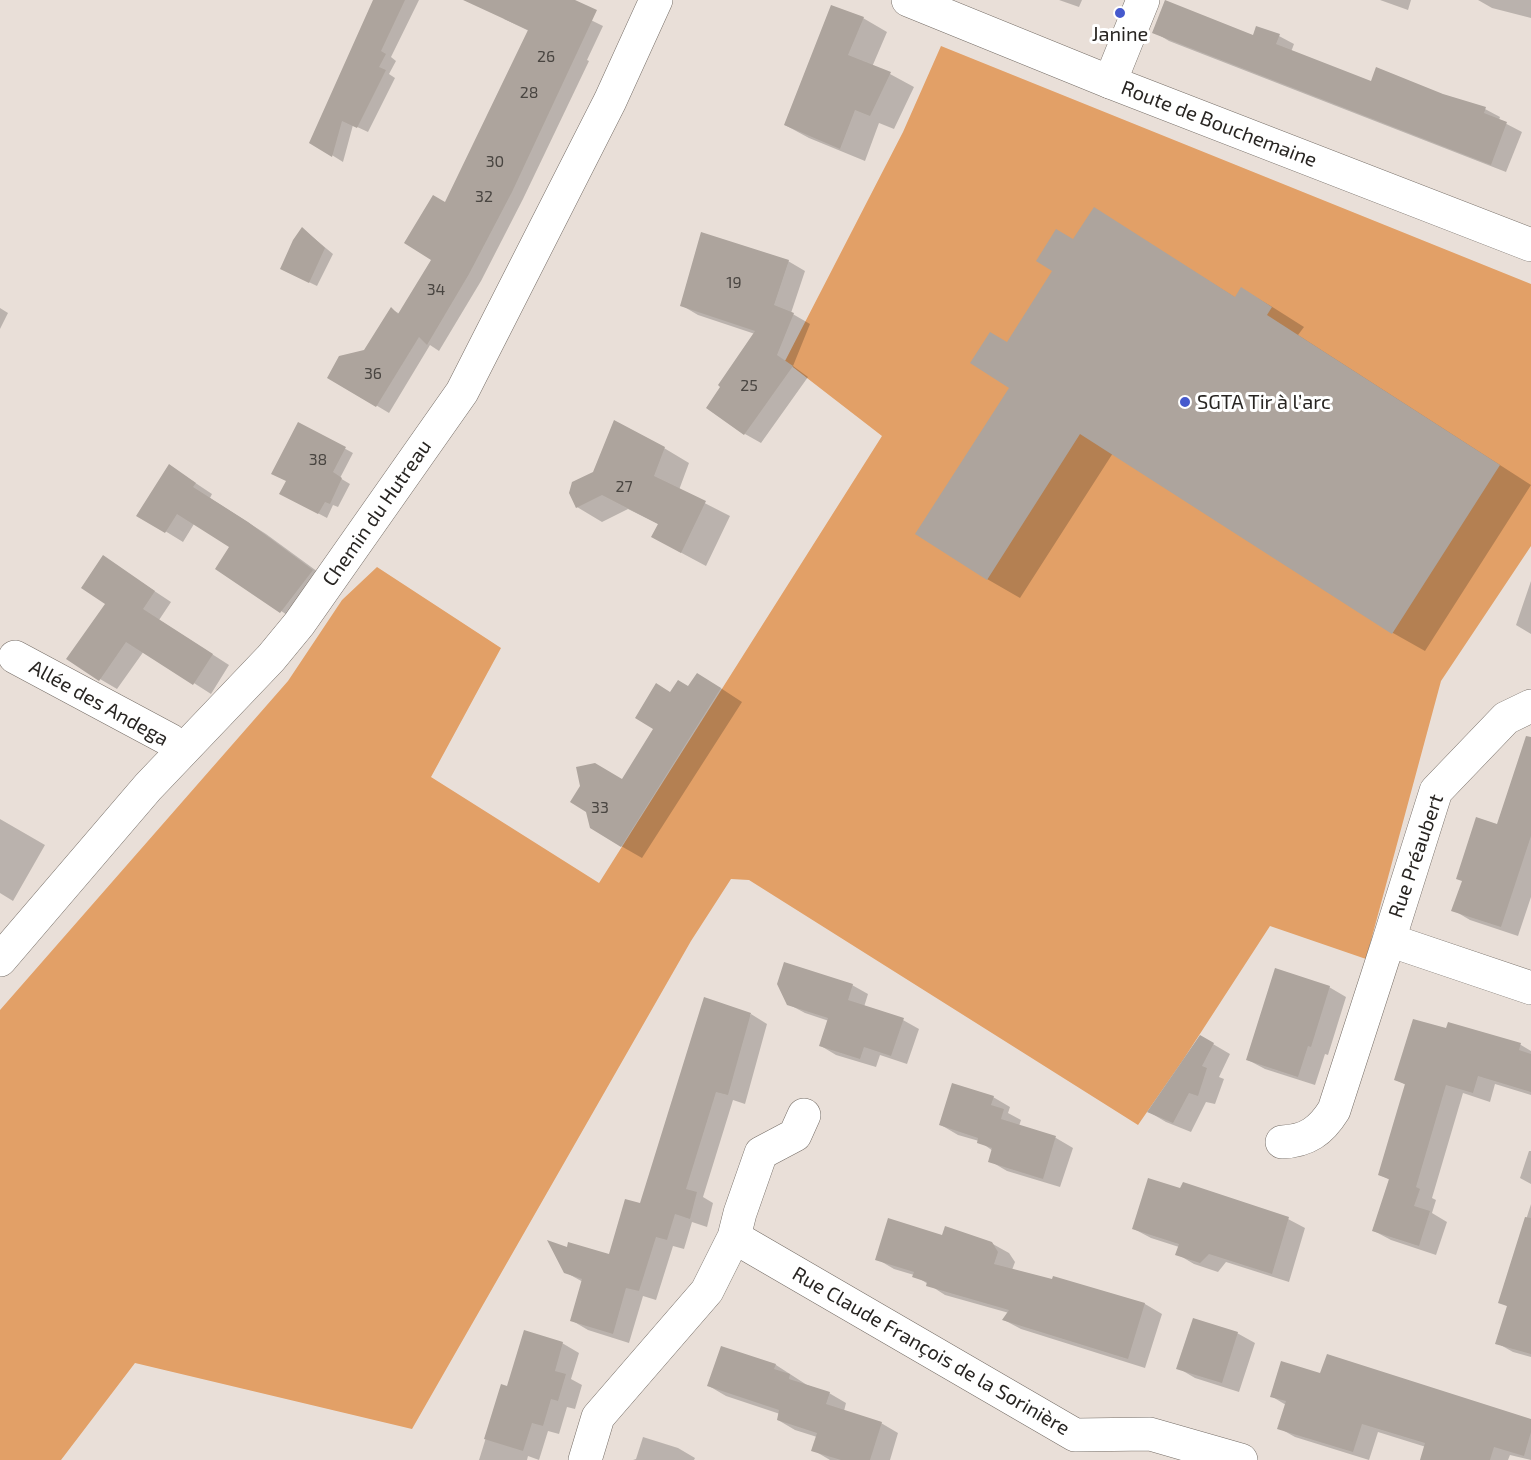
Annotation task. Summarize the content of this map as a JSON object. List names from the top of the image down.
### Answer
{
  "streets": {
    "street": [
      "Route de Bouchemaine",
      "Chemin du Hutreau",
      "Allée des Andega",
      "Rue Préaubert",
      "Rue Claude François de la Sorinière"
    ]
  },
  "crossings": [
    ["Chemin du Hutreau", "Allée des Andega"]
  ],
  "places": ["Janine", "SGTA Tir à l’arc"],
  "house_numbers": [
    "26",
    "28",
    "30",
    "32",
    "19",
    "34",
    "36",
    "25",
    "38",
    "27",
    "33"
  ]
}
